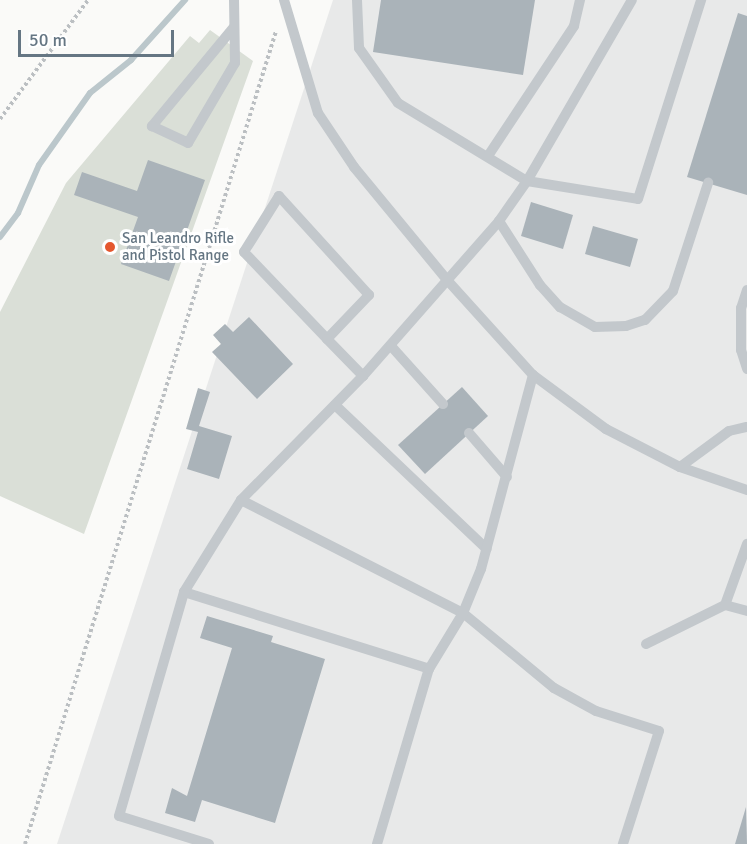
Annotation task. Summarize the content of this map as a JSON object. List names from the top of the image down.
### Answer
{
  "places": ["San Leandro Rifle and Pistol Range"],
  "scale_bar": "50 m"
}
